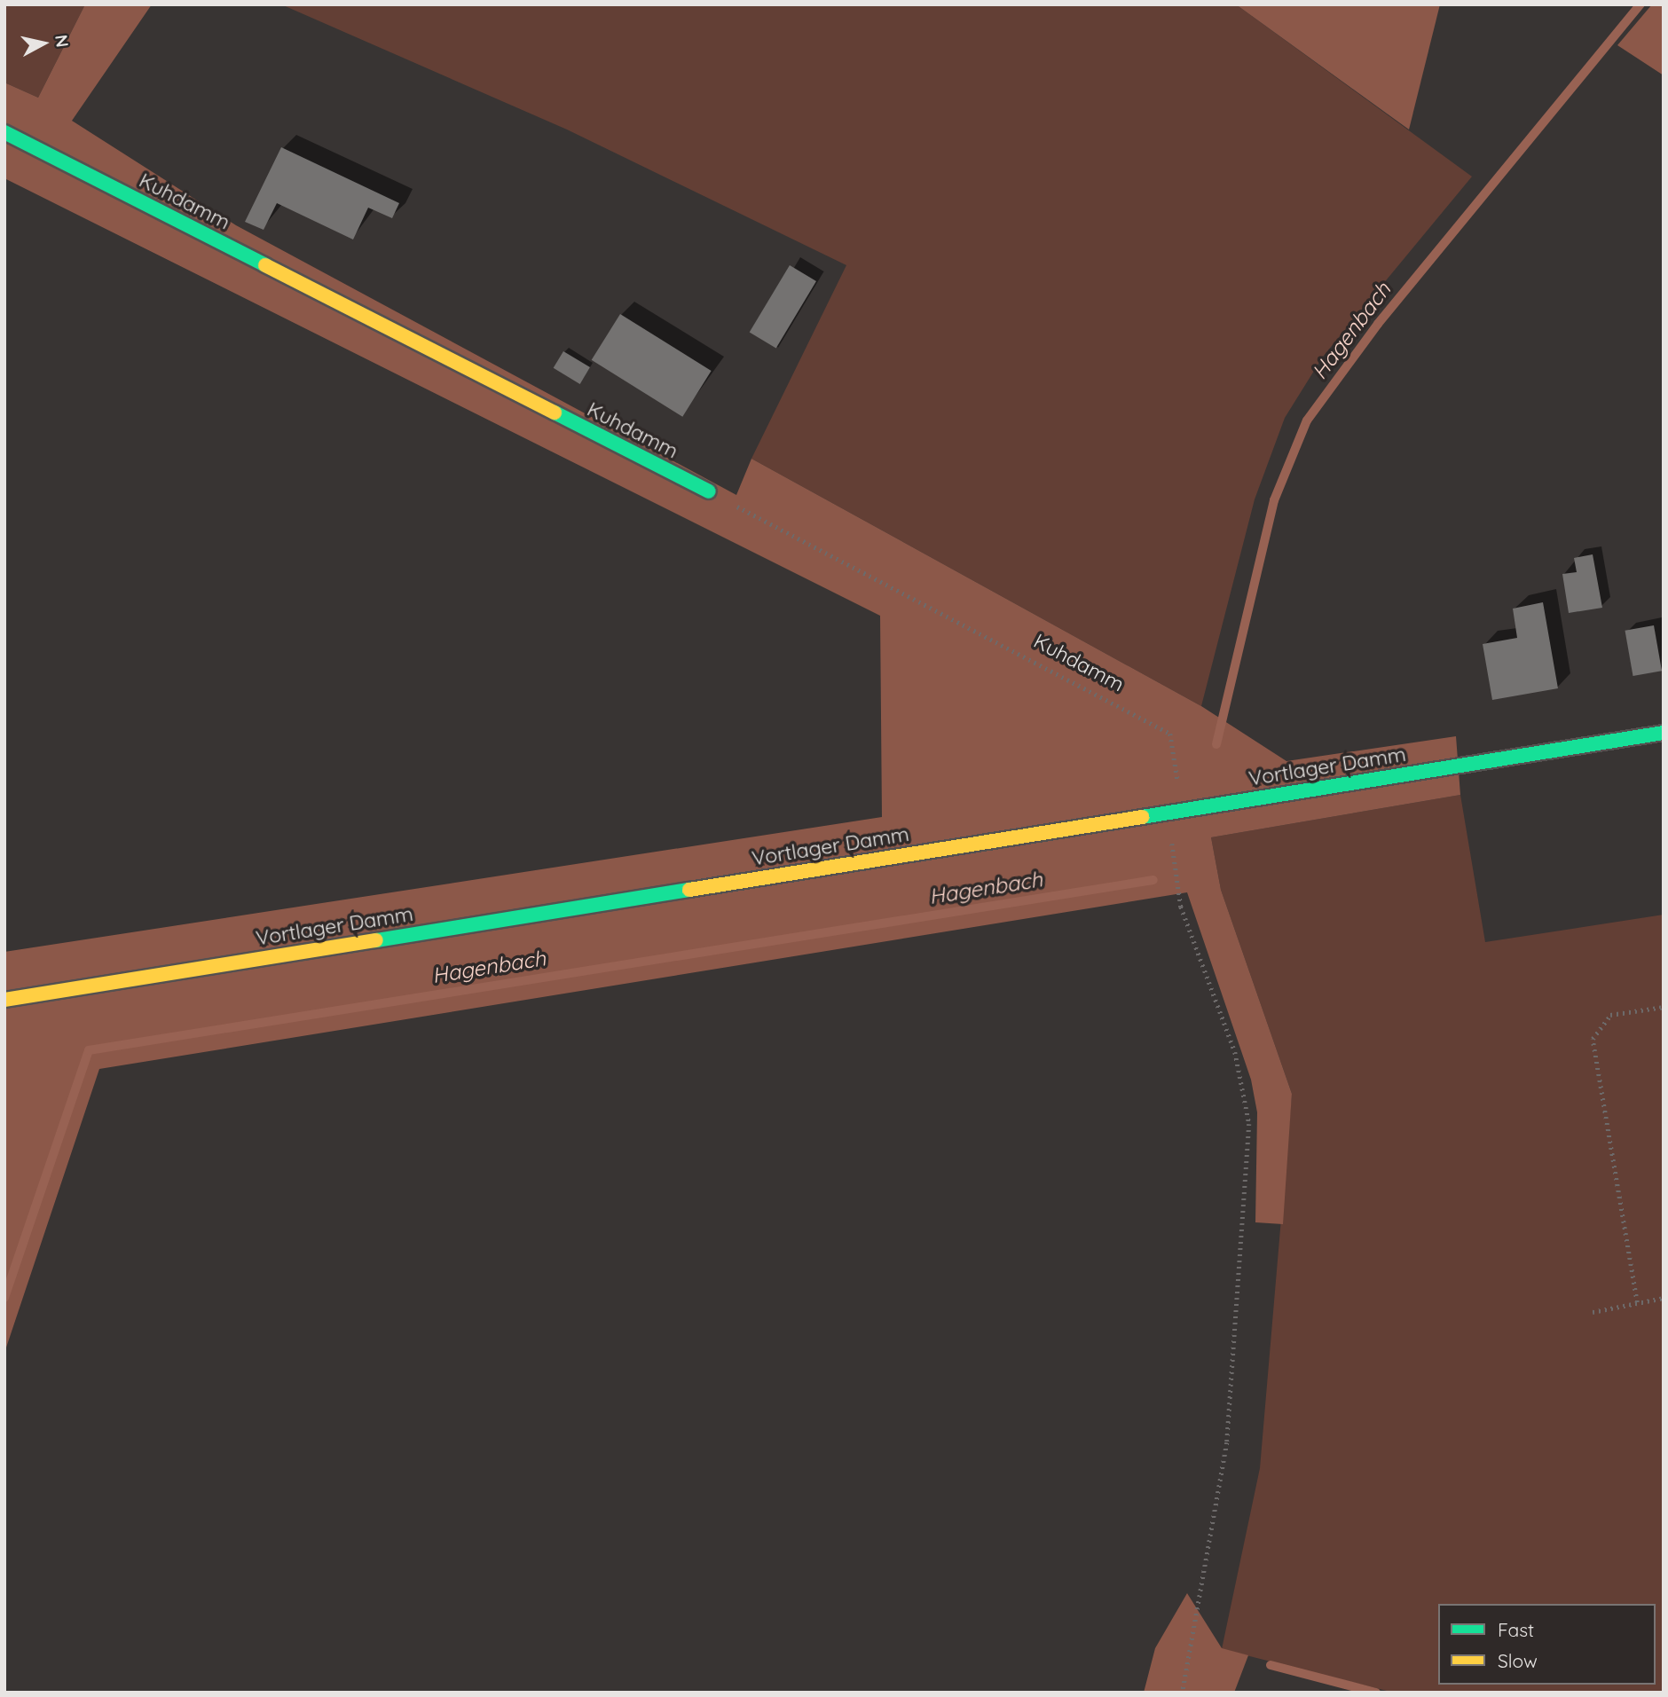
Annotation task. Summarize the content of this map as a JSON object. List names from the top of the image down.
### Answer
{
  "streets": {
    "street": ["Kuhdamm", "Vortlager Damm"]
  },
  "crossings": [
    ["Kuhdamm", "Vortlager Damm"]
  ],
  "water": ["Hagenbach"],
  "legend": ["Fast", "Slow"],
  "north": "right"
}
